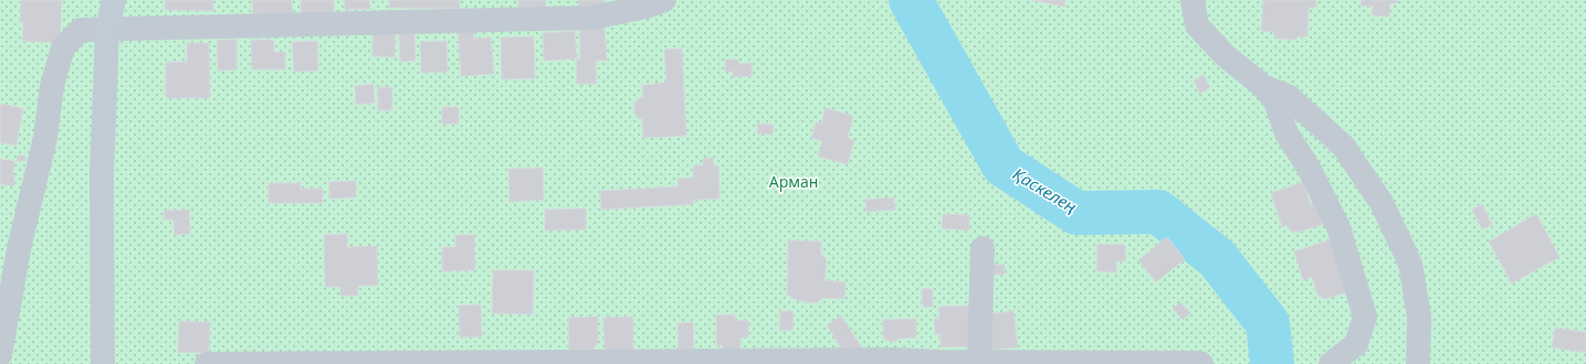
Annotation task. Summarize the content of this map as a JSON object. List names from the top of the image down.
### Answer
{
  "water": ["Қаскелең"],
  "parks": ["Арман"]
}
